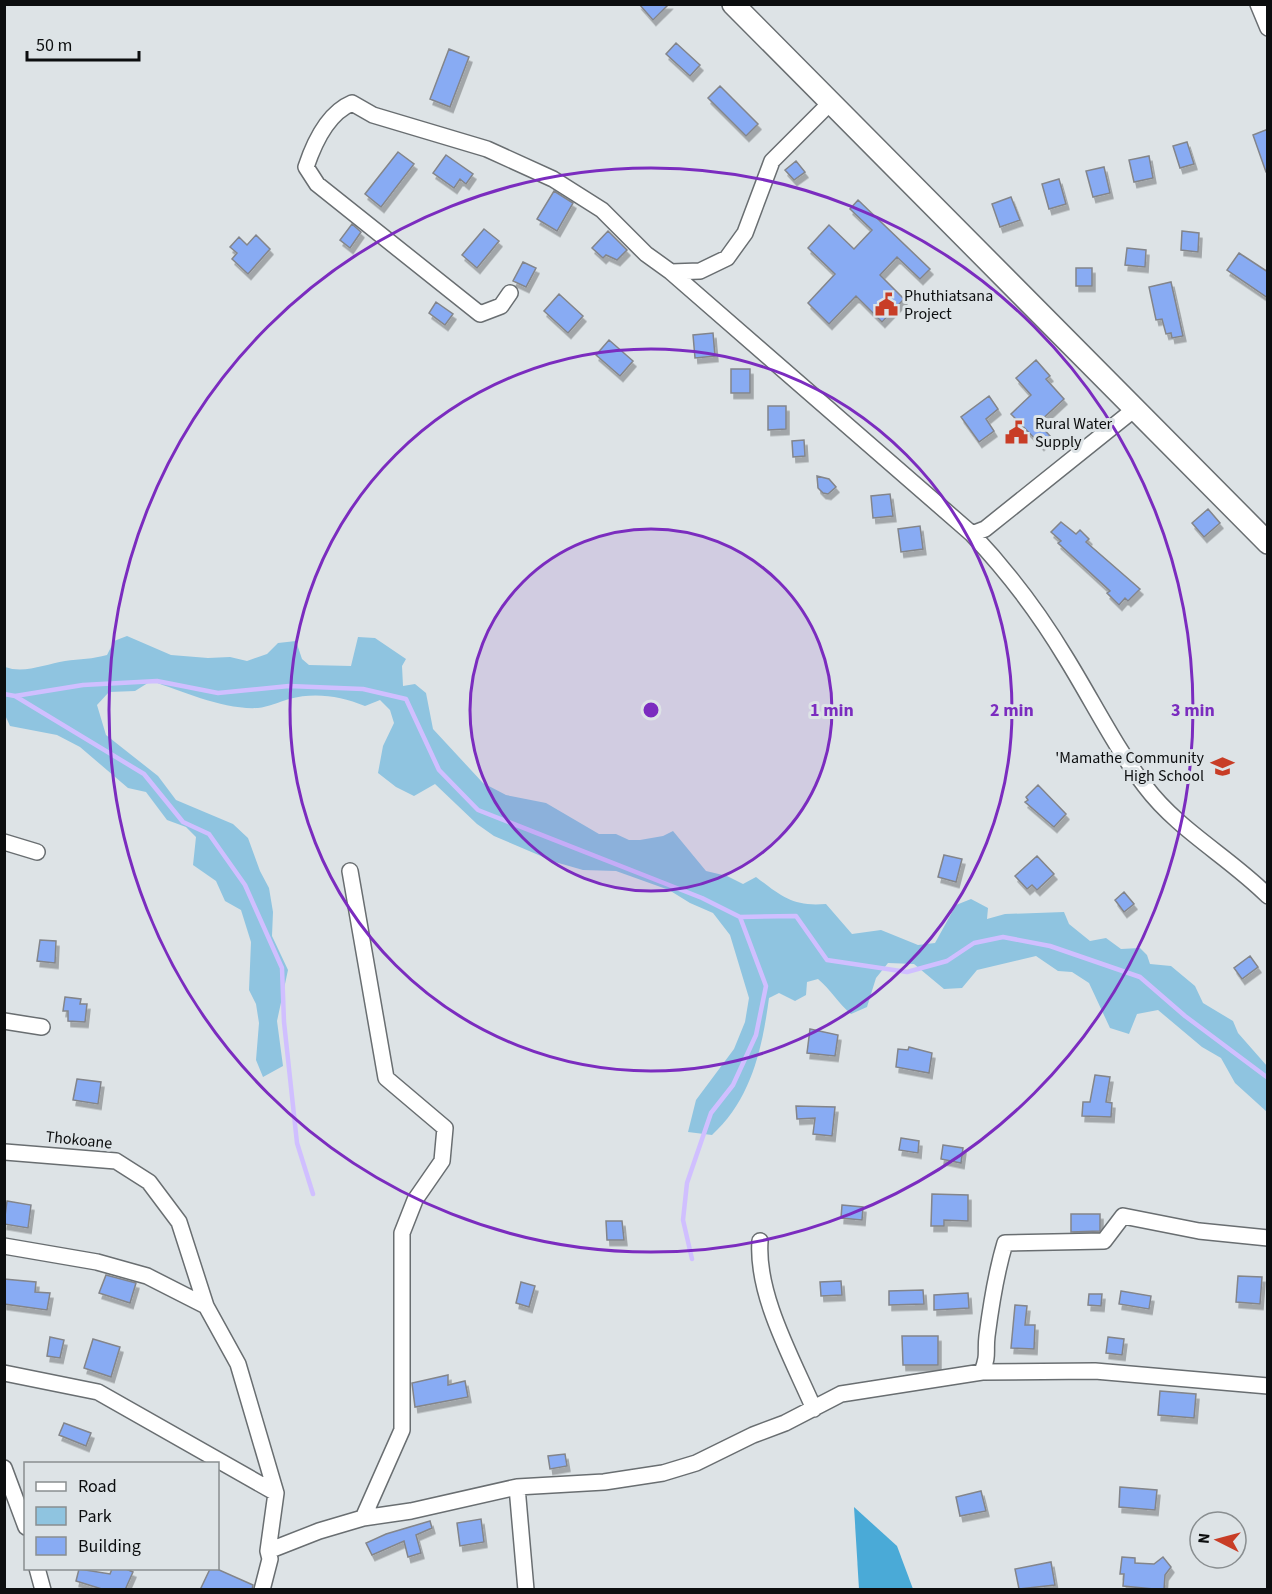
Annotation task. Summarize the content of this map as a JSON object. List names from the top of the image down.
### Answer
{
  "streets": {
    "street": ["Thokoane"]
  },
  "places": {
    "public building": ["Phuthiatsana Project", "Rural Water Supply"],
    "school or university": ["'Mamathe Community High School"]
  },
  "legend": ["Road", "Park", "Building"],
  "scale_bar": "50 m",
  "north": "left",
  "rings": ["1 min", "2 min", "3 min"]
}
